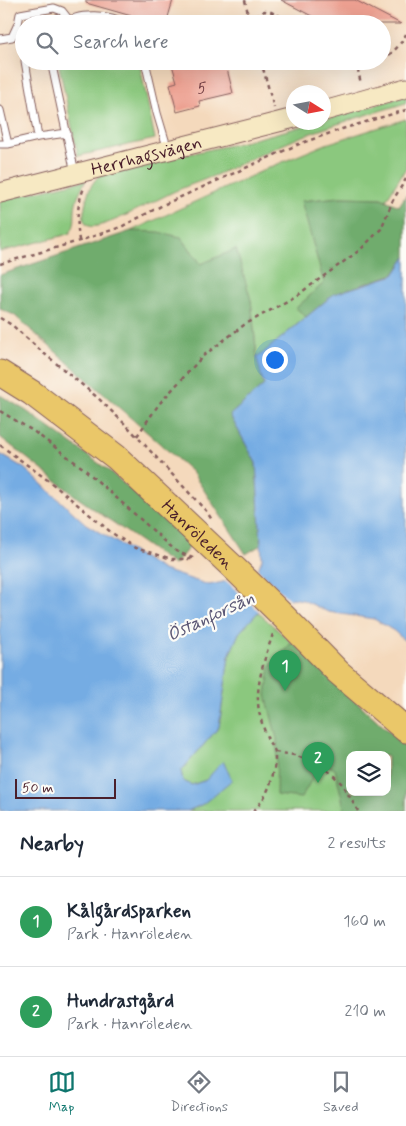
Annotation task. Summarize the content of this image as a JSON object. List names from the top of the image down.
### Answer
{
  "streets": {
    "highway": ["Hanröleden"],
    "street": ["Herrhagsvägen"]
  },
  "water": ["Östanforsån"],
  "house_numbers": ["5"],
  "scale_bar": "50 m",
  "north": "right",
  "page": {
    "search": "Search here",
    "pins": ["1", "2"],
    "scale": "50 m",
    "heading": ["Nearby", "2 results"],
    "list": [
      {
        "mark": "1",
        "name": "Kålgårdsparken",
        "note": "Park · Hanröleden",
        "value": "160 m"
      },
      {
        "mark": "2",
        "name": "Hundrastgård",
        "note": "Park · Hanröleden",
        "value": "210 m"
      }
    ],
    "nav": ["Map", "Directions", "Saved"]
  }
}
